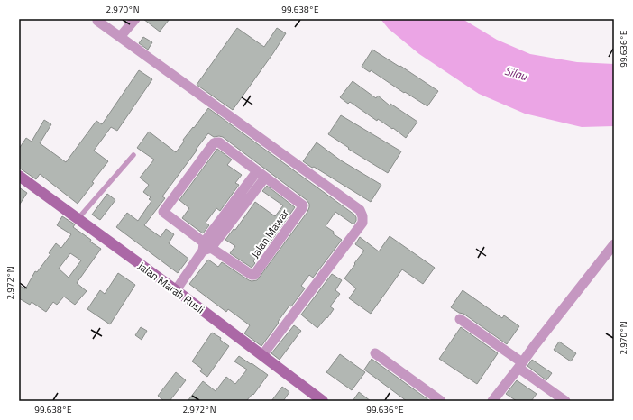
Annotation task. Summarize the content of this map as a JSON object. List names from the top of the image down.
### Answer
{
  "streets": {
    "main road": ["Jalan Marah Rusli"],
    "street": ["Jalan Mawar"]
  },
  "water": ["Silau"],
  "coordinates": [
    "2.970°N",
    "99.638°E",
    "99.636°E",
    "2.972°N"
  ]
}
